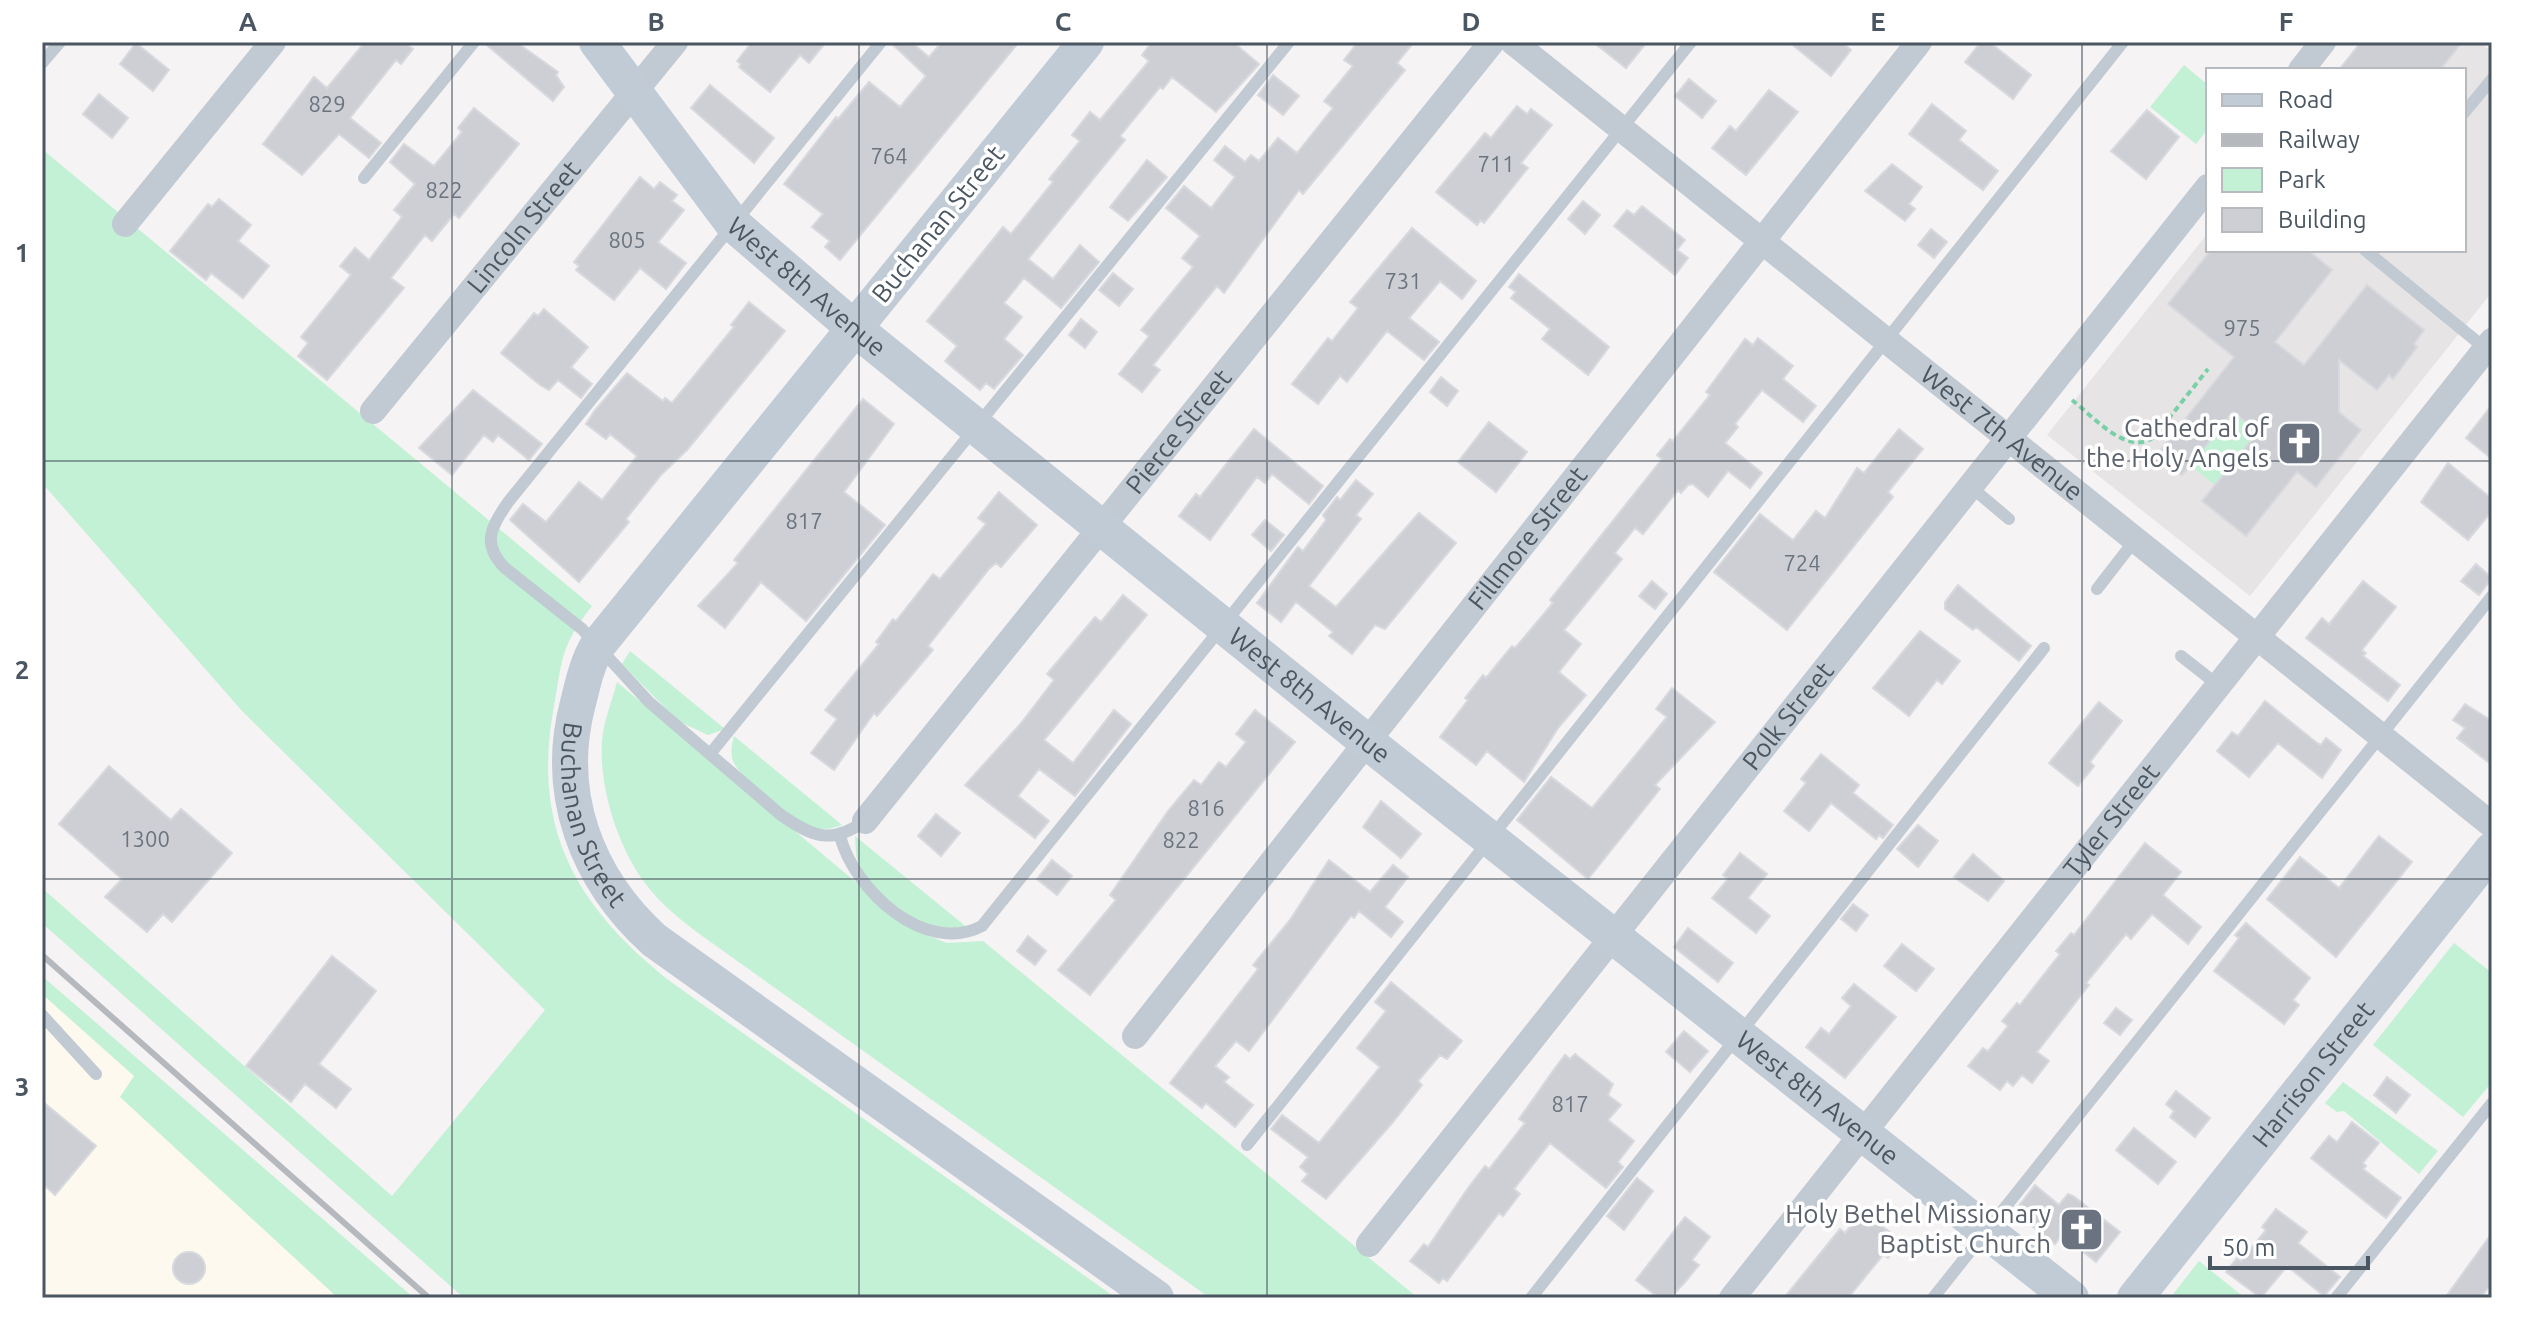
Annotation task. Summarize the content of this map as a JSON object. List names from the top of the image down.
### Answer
{
  "streets": {
    "street": [
      "Buchanan Street",
      "Lincoln Street",
      "West 8th Avenue",
      "Pierce Street",
      "West 7th Avenue",
      "Fillmore Street",
      "Polk Street",
      "Tyler Street",
      "Harrison Street"
    ]
  },
  "crossings": [
    ["Buchanan Street", "West 8th Avenue"],
    ["Lincoln Street", "West 8th Avenue"],
    ["West 8th Avenue", "Pierce Street"],
    ["West 8th Avenue", "Fillmore Street"],
    ["West 8th Avenue", "Polk Street"],
    ["West 8th Avenue", "Tyler Street"],
    ["West 7th Avenue", "Fillmore Street"],
    ["West 7th Avenue", "Polk Street"],
    ["West 7th Avenue", "Tyler Street"]
  ],
  "places": {
    "church": ["Cathedral of the Holy Angels", "Holy Bethel Missionary Baptist Church"]
  },
  "house_numbers": [
    "829",
    "764",
    "711",
    "822",
    "805",
    "731",
    "975",
    "817",
    "724",
    "816",
    "1300",
    "822",
    "817"
  ],
  "legend": [
    "Road",
    "Railway",
    "Park",
    "Building"
  ],
  "scale_bar": "50 m",
  "grid": {
    "columns": [
      "A",
      "B",
      "C",
      "D",
      "E",
      "F"
    ],
    "rows": ["1", "2", "3"]
  }
}
